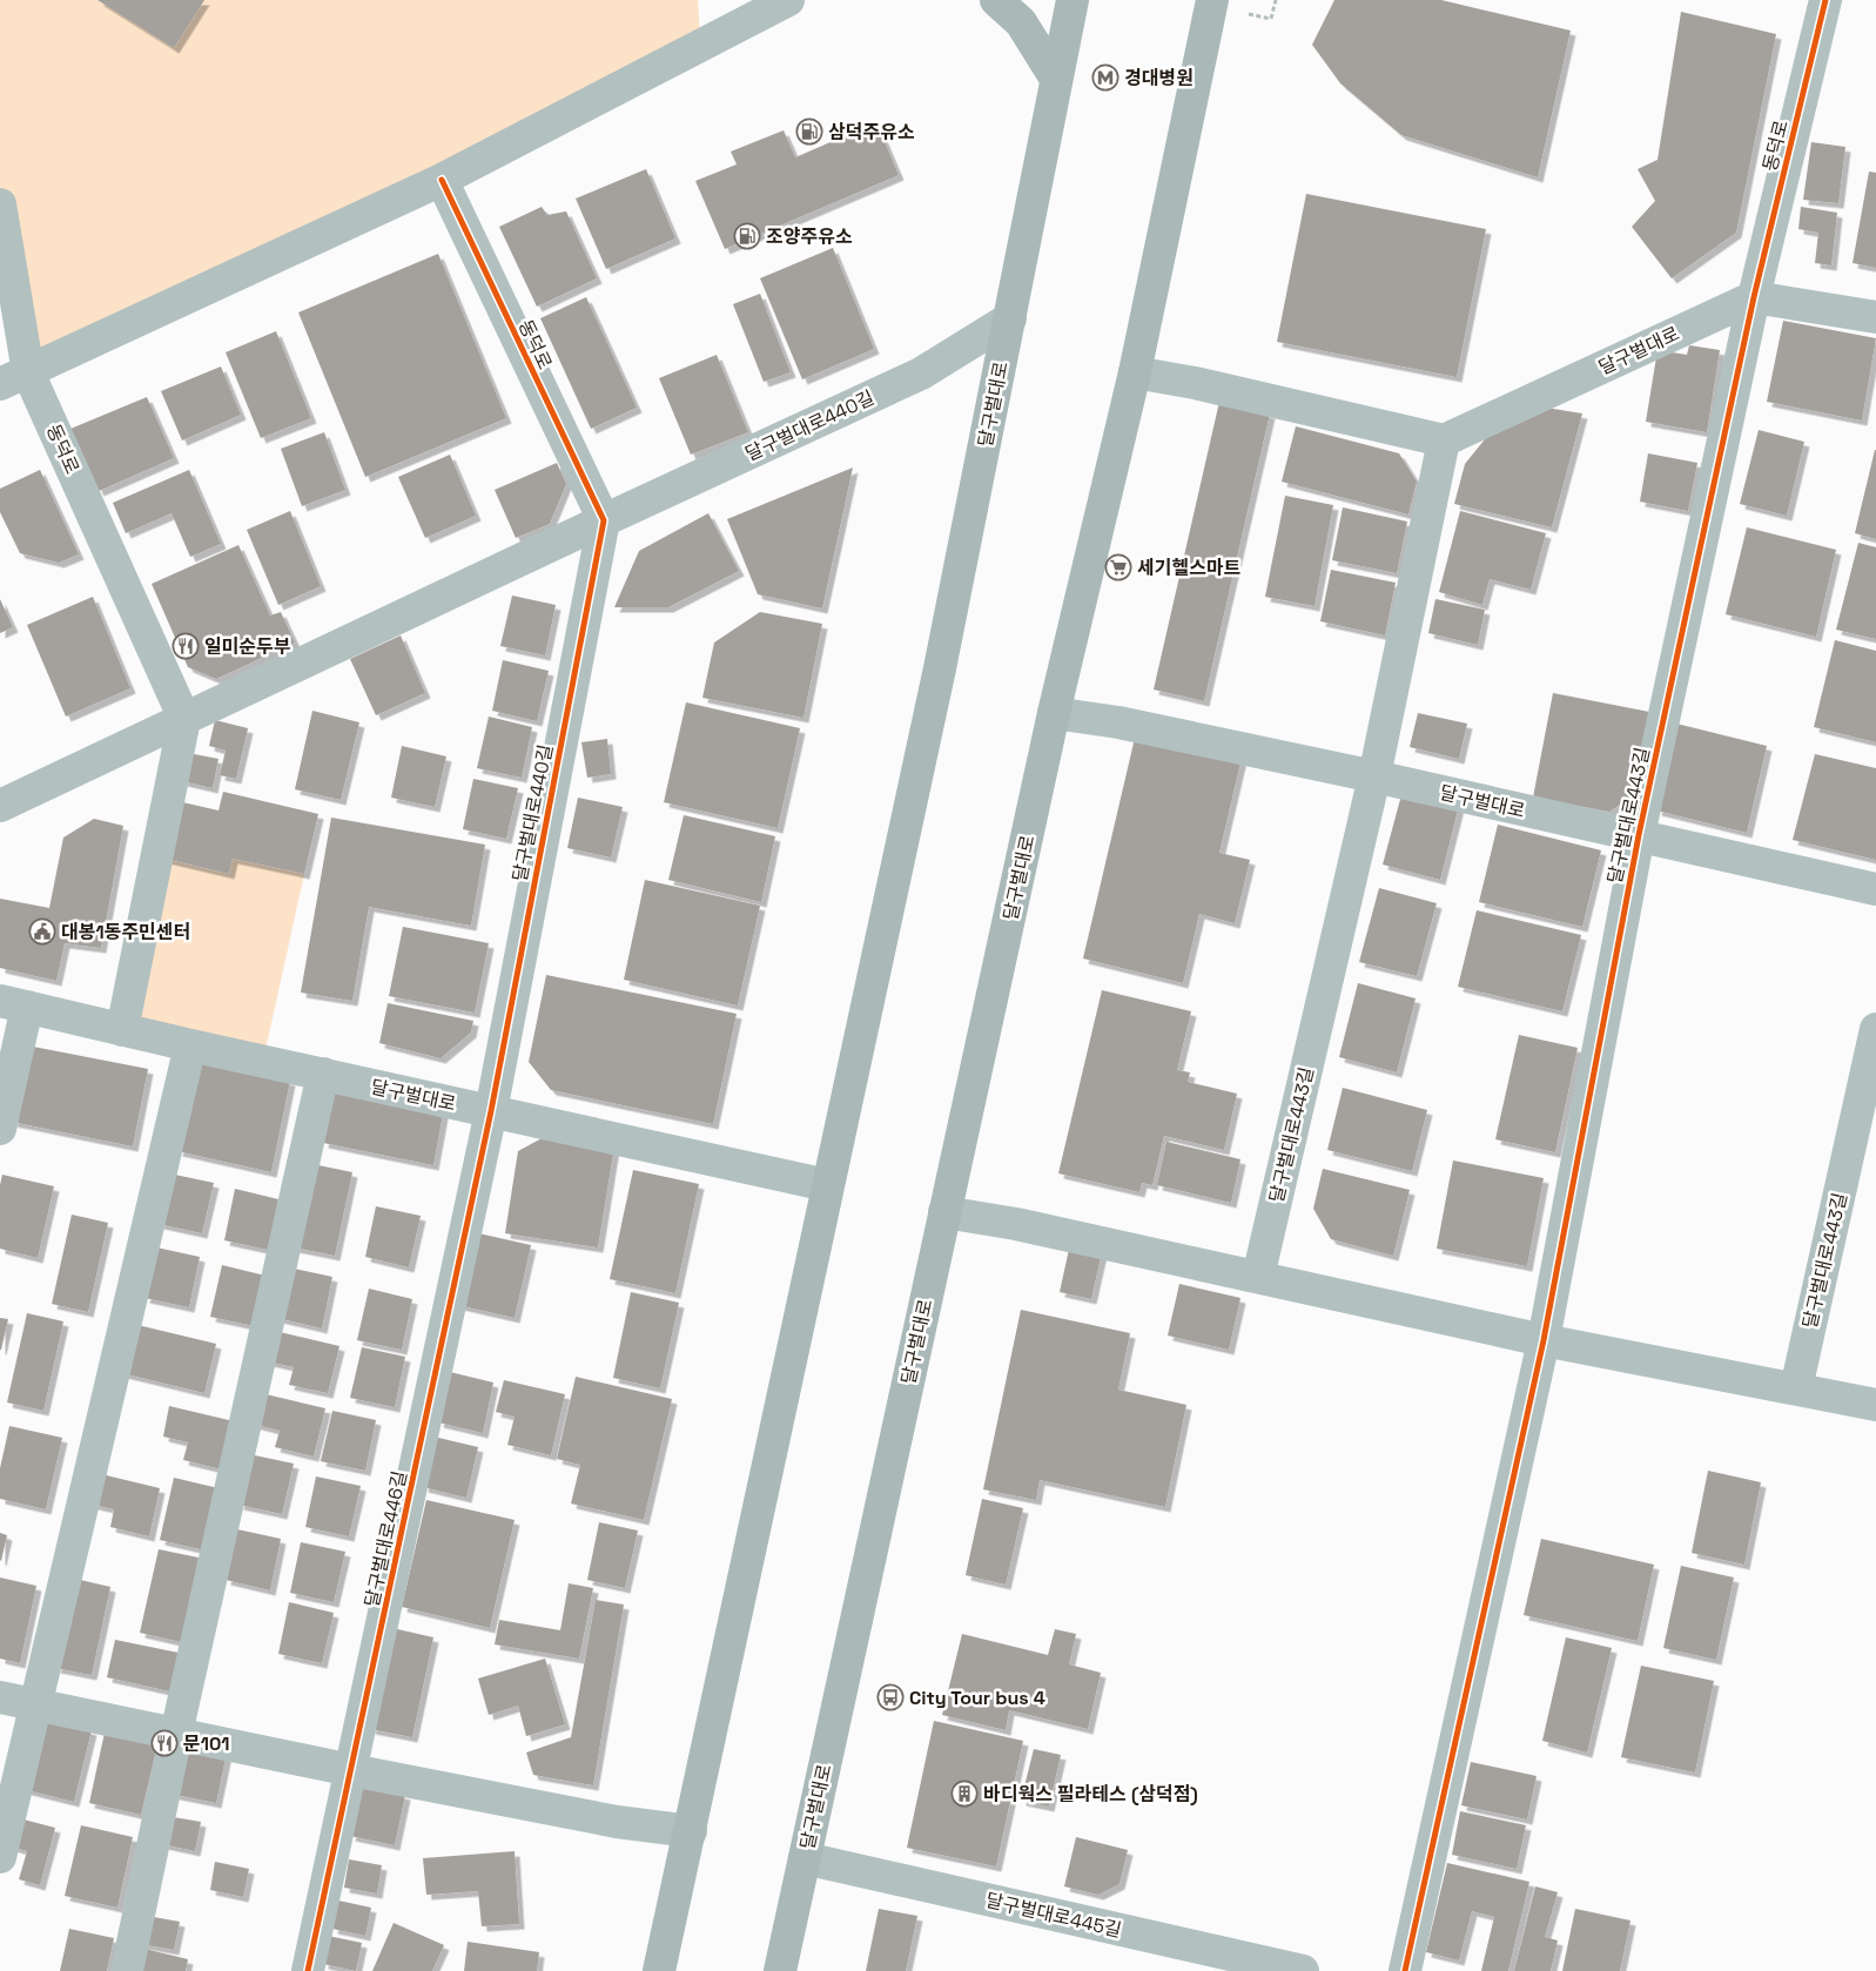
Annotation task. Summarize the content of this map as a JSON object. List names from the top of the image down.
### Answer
{
  "streets": {
    "main road": ["달구벌대로"],
    "street": [
      "동덕로",
      "달구벌대로440길",
      "달구벌대로443길",
      "달구벌대로446길",
      "달구벌대로445길"
    ]
  },
  "crossings": [
    ["동덕로", "달구벌대로"],
    ["동덕로", "달구벌대로440길"],
    ["동덕로", "달구벌대로443길"],
    ["달구벌대로", "달구벌대로440길"],
    ["달구벌대로", "달구벌대로443길"],
    ["달구벌대로", "달구벌대로446길"],
    ["달구벌대로", "달구벌대로445길"],
    ["달구벌대로440길", "달구벌대로446길"]
  ],
  "places": {
    "metro station": ["경대병원"],
    "fuel station": ["삼덕주유소", "조양주유소"],
    "supermarket": ["세기헬스마트"],
    "restaurant": ["일미순두부", "문101"],
    "public building": ["대봉1동주민센터"],
    "bus stop": ["City Tour bus 4"],
    "building": ["바디웍스 필라테스 (삼덕점)"]
  }
}
